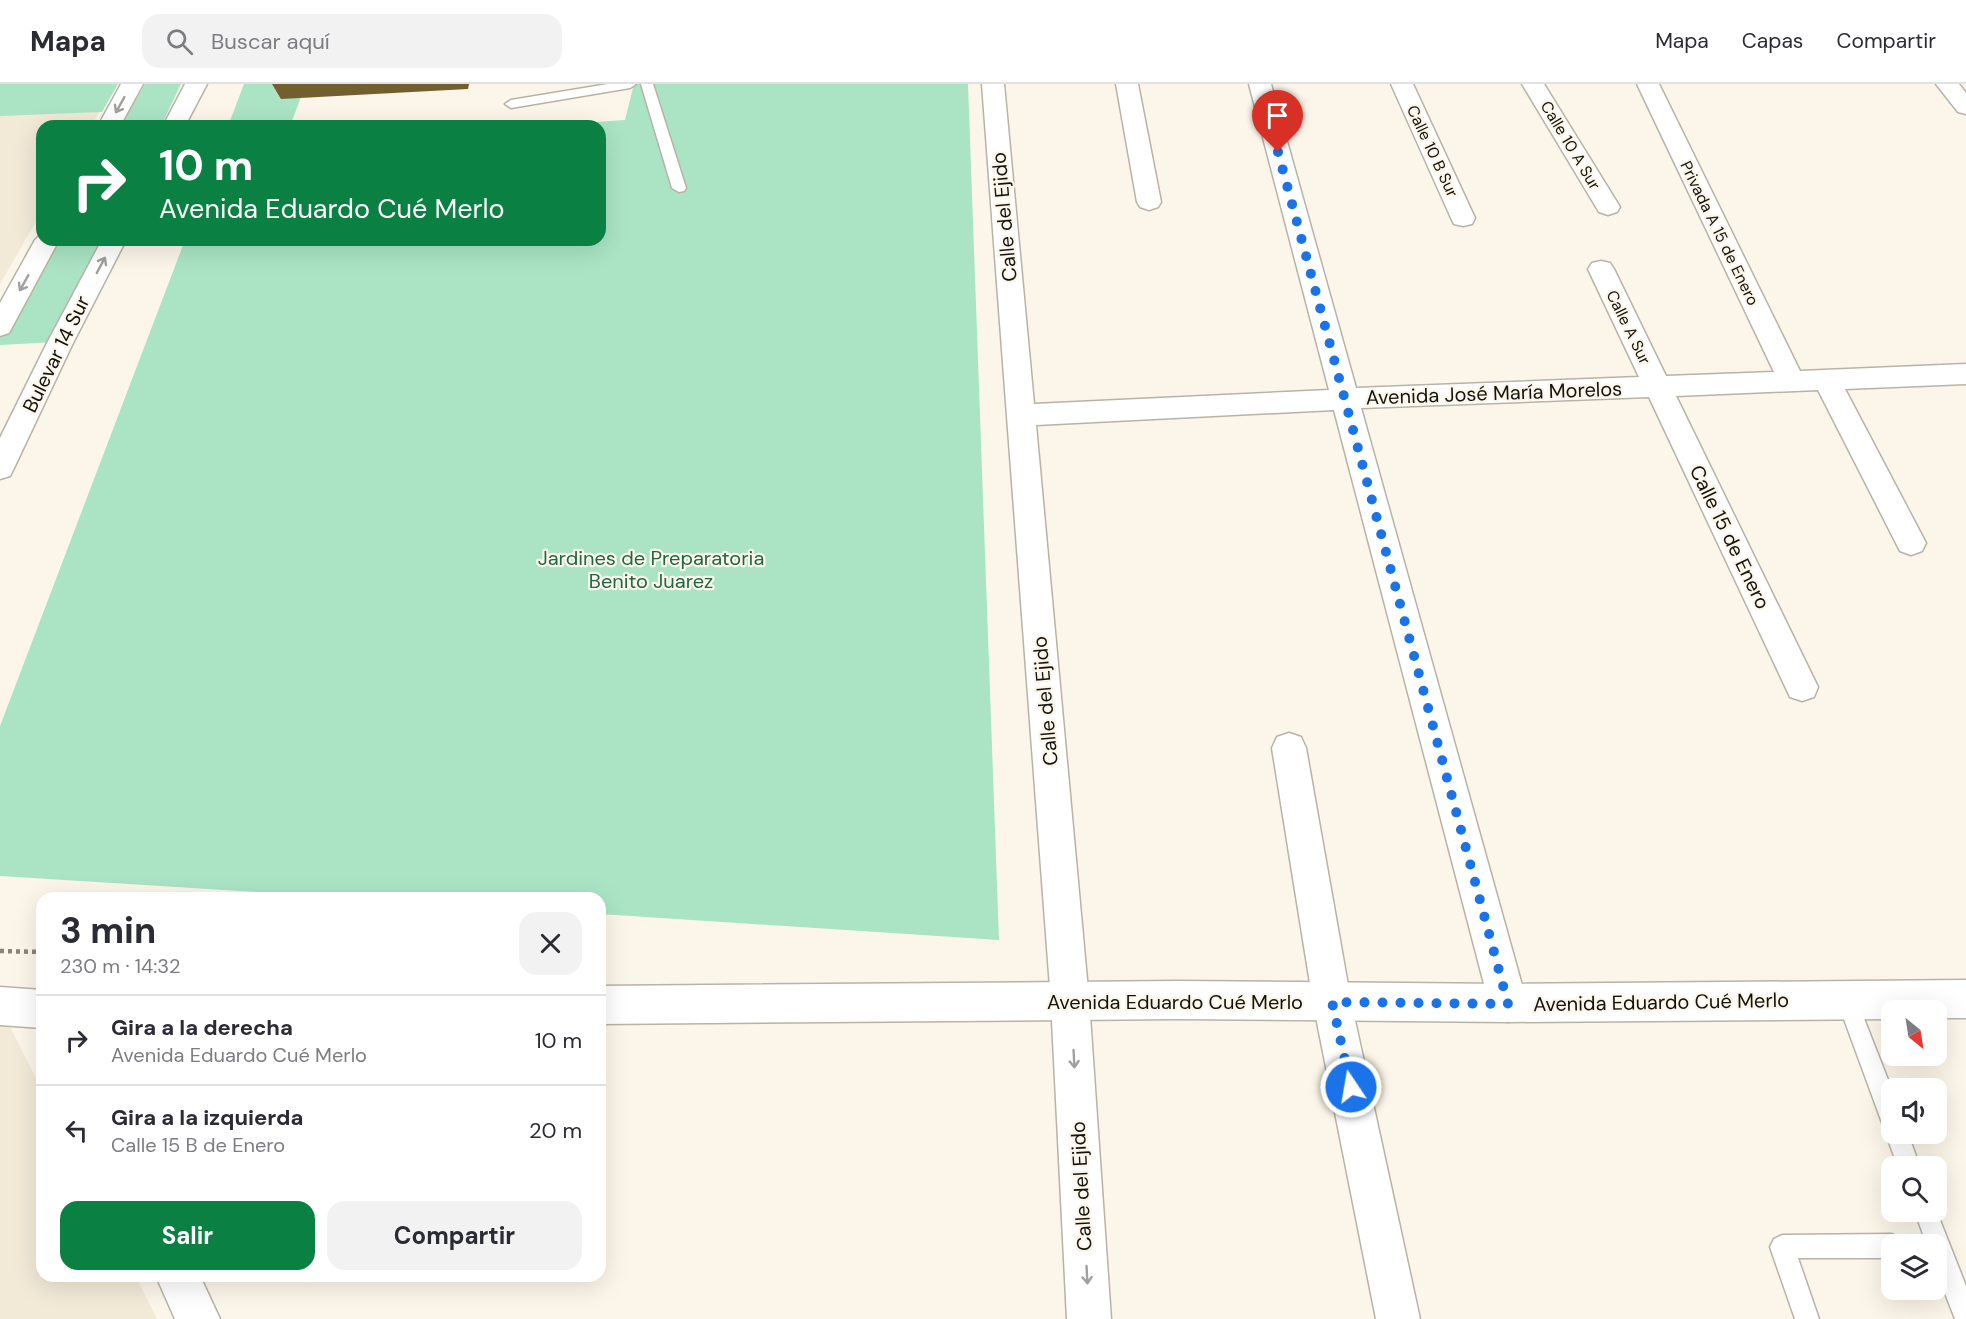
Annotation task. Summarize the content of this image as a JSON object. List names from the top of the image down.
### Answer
{
  "streets": {
    "street": [
      "Calle 10 A Sur",
      "Calle 10 B Sur",
      "Calle del Ejido",
      "Privada A 15 de Enero",
      "Calle A Sur",
      "Bulevar 14 Sur",
      "Avenida José María Morelos",
      "Calle 15 de Enero",
      "Avenida Eduardo Cué Merlo"
    ]
  },
  "crossings": [
    ["Calle del Ejido", "Avenida José María Morelos"],
    ["Calle del Ejido", "Avenida Eduardo Cué Merlo"],
    ["Privada A 15 de Enero", "Avenida José María Morelos"],
    ["Calle A Sur", "Avenida José María Morelos"],
    ["Calle A Sur", "Calle 15 de Enero"],
    ["Avenida José María Morelos", "Calle 15 de Enero"]
  ],
  "parks": ["Jardines de Preparatoria Benito Juarez"],
  "north": "bottom right",
  "page": {
    "header": "Mapa",
    "search": "Buscar aquí",
    "nav": ["Mapa", "Capas", "Compartir"],
    "turn": ["10 m", "Avenida Eduardo Cué Merlo"],
    "heading": ["3 min", "230 m · 14:32"],
    "list": [
      {
        "name": "Gira a la derecha",
        "note": "Avenida Eduardo Cué Merlo",
        "value": "10 m"
      },
      {
        "name": "Gira a la izquierda",
        "note": "Calle 15 B de Enero",
        "value": "20 m"
      }
    ],
    "buttons": ["Salir", "Compartir"]
  }
}
